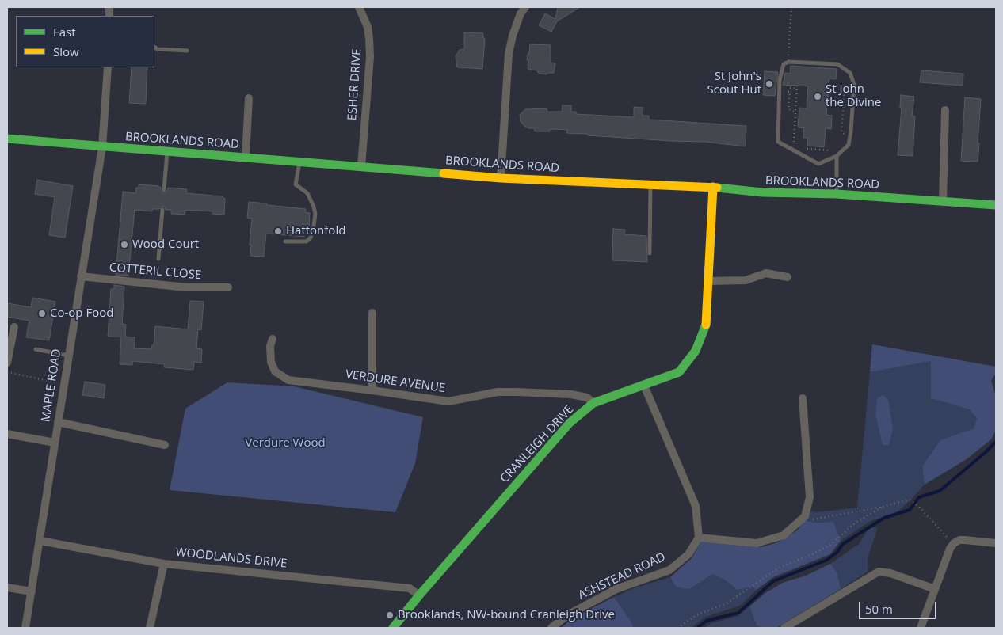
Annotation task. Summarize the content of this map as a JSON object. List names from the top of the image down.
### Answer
{
  "streets": {
    "street": [
      "ESHER DRIVE",
      "BROOKLANDS ROAD",
      "COTTERIL CLOSE",
      "VERDURE AVENUE",
      "MAPLE ROAD",
      "CRANLEIGH DRIVE",
      "WOODLANDS DRIVE",
      "ASHSTEAD ROAD"
    ]
  },
  "crossings": [
    ["ESHER DRIVE", "BROOKLANDS ROAD"],
    ["BROOKLANDS ROAD", "MAPLE ROAD"],
    ["BROOKLANDS ROAD", "CRANLEIGH DRIVE"],
    ["COTTERIL CLOSE", "MAPLE ROAD"],
    ["VERDURE AVENUE", "CRANLEIGH DRIVE"],
    ["MAPLE ROAD", "WOODLANDS DRIVE"],
    ["CRANLEIGH DRIVE", "WOODLANDS DRIVE"]
  ],
  "parks": ["Verdure Wood"],
  "places": [
    "St John's Scout Hut",
    "St John the Divine",
    "Hattonfold",
    "Wood Court",
    "Co-op Food",
    "Brooklands, NW-bound Cranleigh Drive"
  ],
  "legend": ["Fast", "Slow"],
  "scale_bar": "50 m"
}
